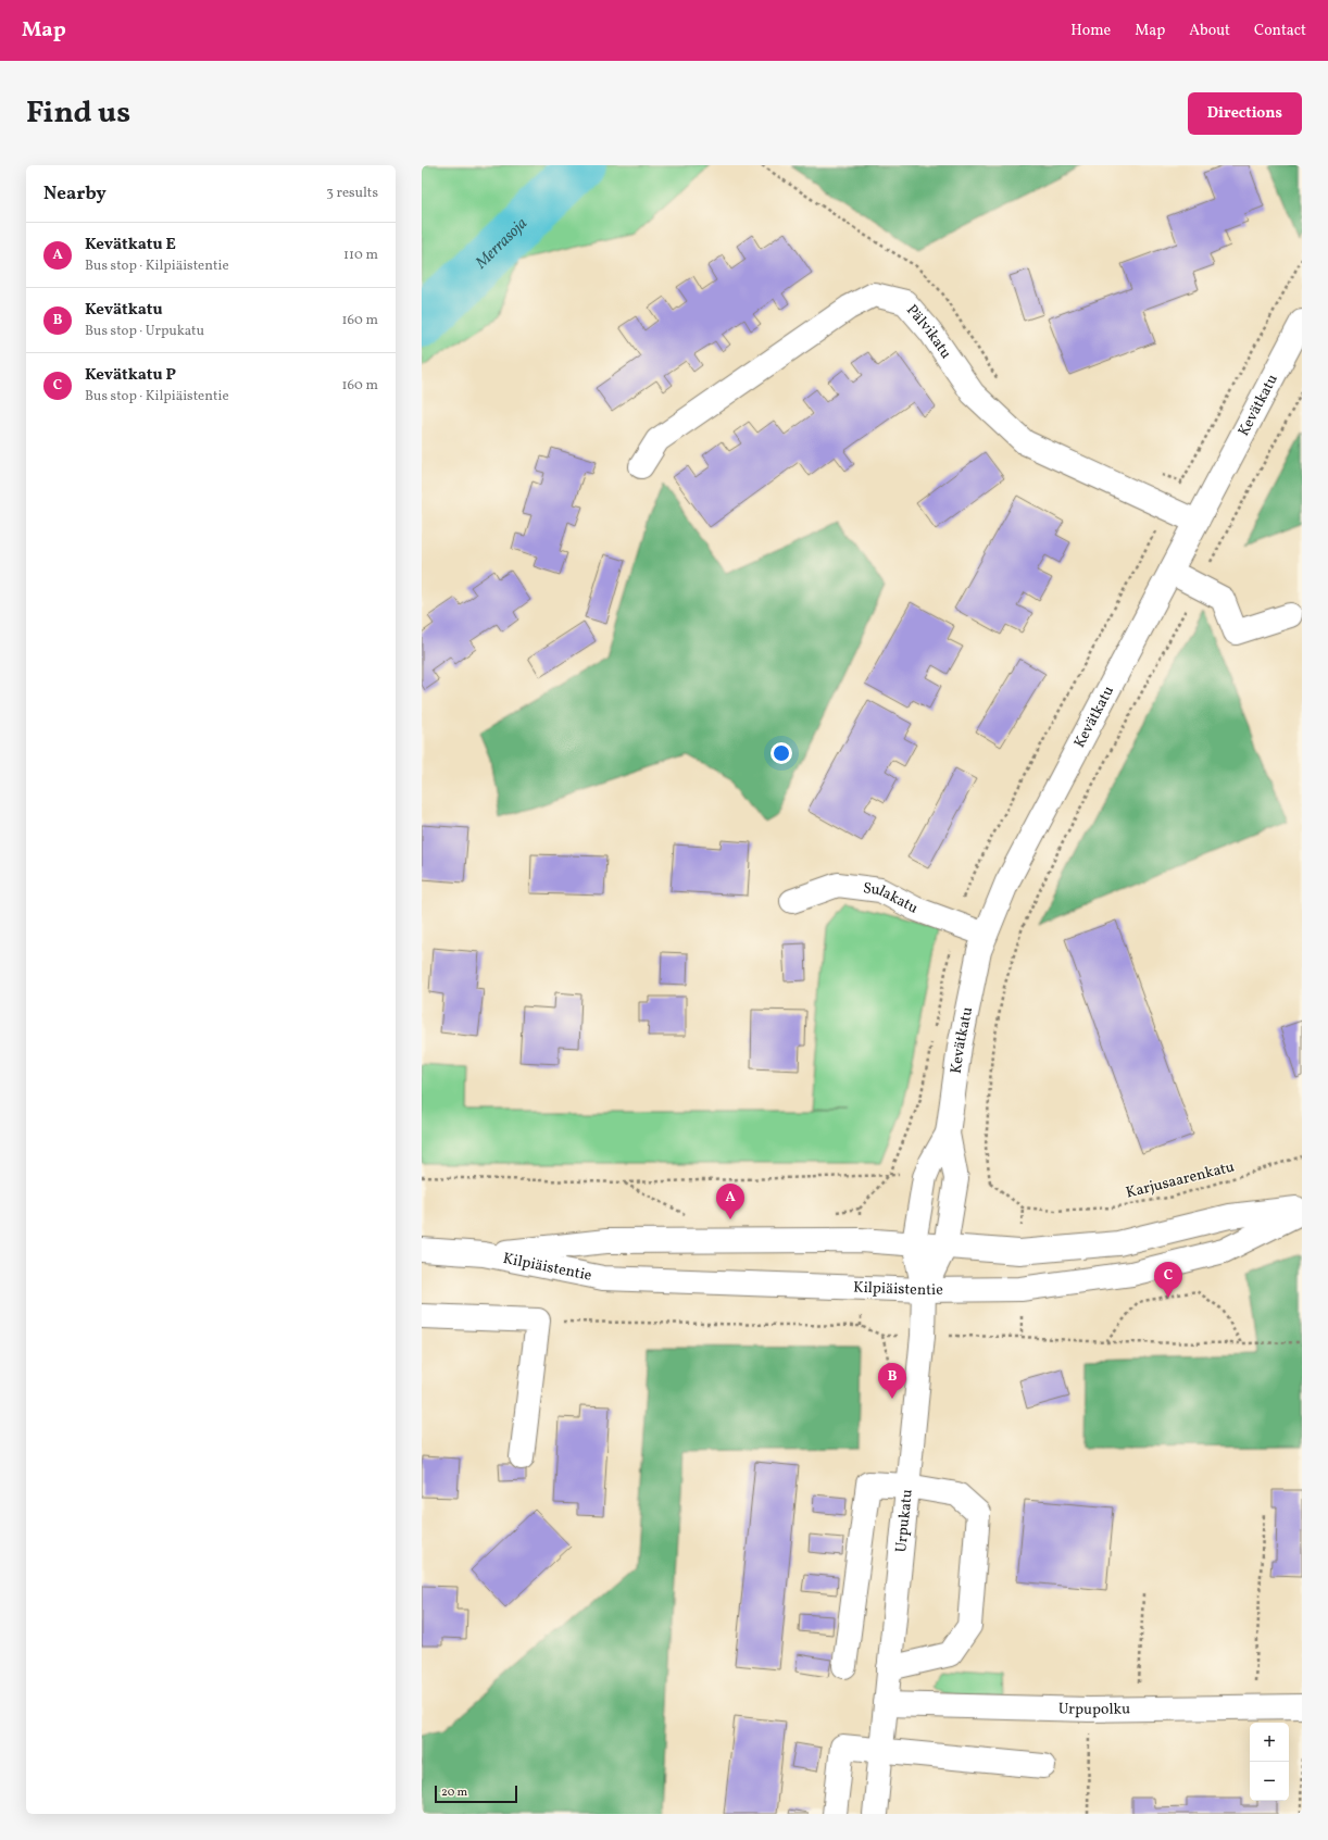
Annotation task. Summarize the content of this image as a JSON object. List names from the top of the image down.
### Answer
{
  "streets": {
    "street": [
      "Pälvikatu",
      "Kevätkatu",
      "Sulakatu",
      "Kilpiäistentie",
      "Urpukatu",
      "Urpupolku"
    ],
    "path": ["Karjusaarenkatu"]
  },
  "crossings": [
    ["Pälvikatu", "Kevätkatu"],
    ["Kevätkatu", "Sulakatu"],
    ["Kevätkatu", "Karjusaarenkatu"],
    ["Kevätkatu", "Kilpiäistentie"],
    ["Kevätkatu", "Urpukatu"],
    ["Kilpiäistentie", "Urpukatu"],
    ["Urpukatu", "Urpupolku"]
  ],
  "water": ["Merrasoja"],
  "scale_bar": "20 m",
  "page": {
    "header": "Map",
    "nav": [
      "Home",
      "Map",
      "About",
      "Contact"
    ],
    "title": "Find us",
    "buttons": "Directions",
    "heading": ["Nearby", "3 results"],
    "list": [
      {
        "mark": "A",
        "name": "Kevätkatu E",
        "note": "Bus stop · Kilpiäistentie",
        "value": "110 m"
      },
      {
        "mark": "B",
        "name": "Kevätkatu",
        "note": "Bus stop · Urpukatu",
        "value": "160 m"
      },
      {
        "mark": "C",
        "name": "Kevätkatu P",
        "note": "Bus stop · Kilpiäistentie",
        "value": "160 m"
      }
    ],
    "pins": ["A", "C", "B"],
    "map_buttons": ["+", "−"],
    "scale": "20 m"
  }
}
